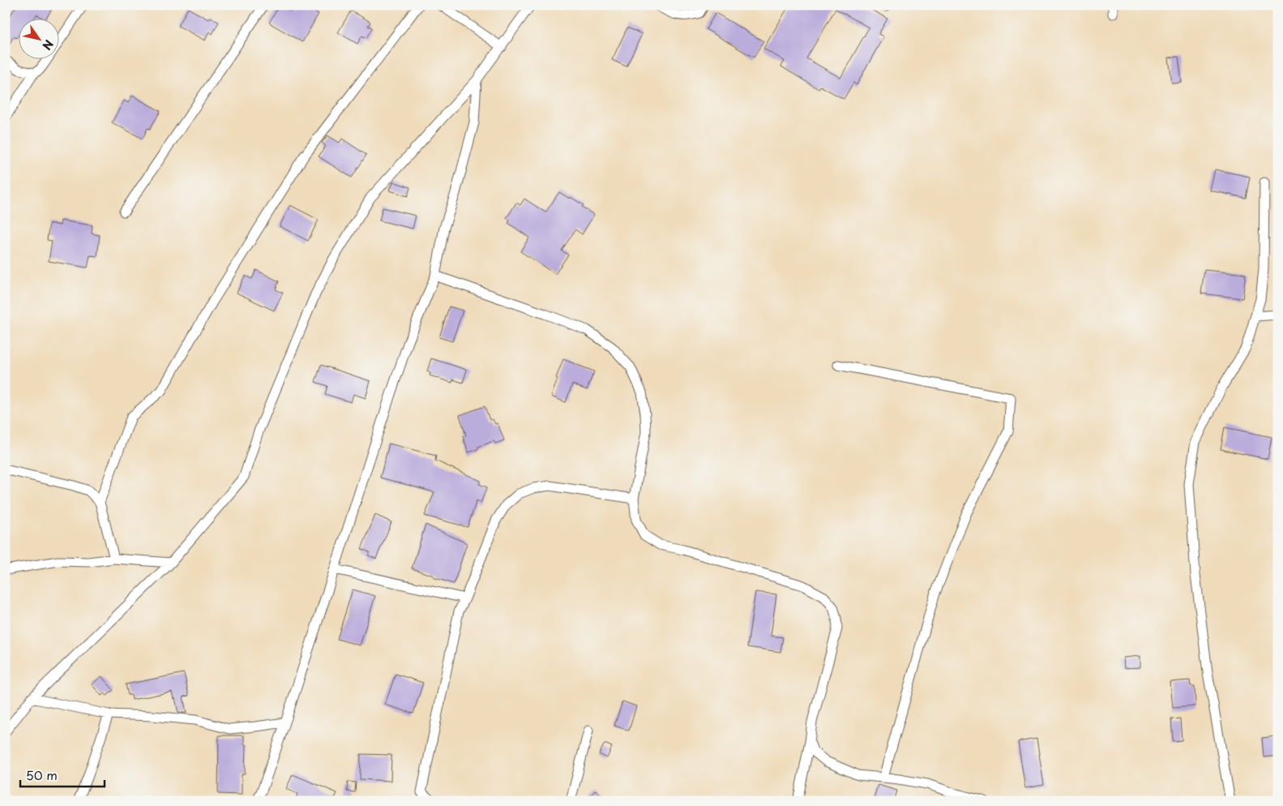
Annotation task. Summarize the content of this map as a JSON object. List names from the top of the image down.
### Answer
{
  "scale_bar": "50 m",
  "north": "bottom right"
}
